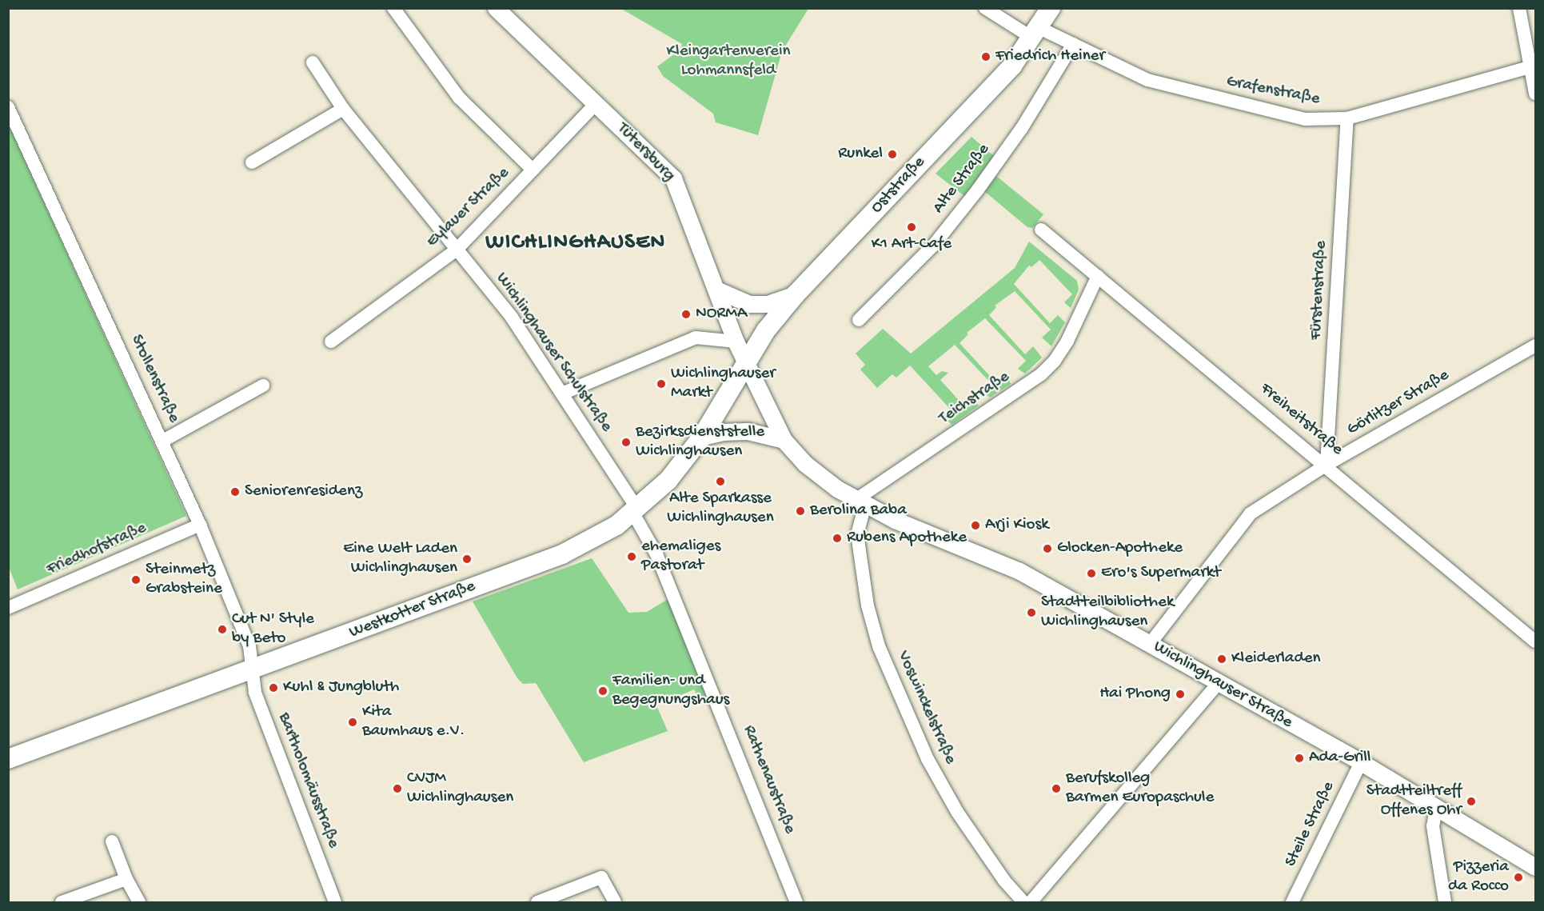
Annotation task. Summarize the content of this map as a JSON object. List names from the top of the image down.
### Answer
{
  "streets": {
    "main road": ["Oststraße", "Westkotter Straße"],
    "street": [
      "Grafenstraße",
      "Tütersburg",
      "Alte Straße",
      "Eylauer Straße",
      "Fürstenstraße",
      "Wichlinghauser Schulstraße",
      "Stollenstraße",
      "Teichstraße",
      "Görlitzer Straße",
      "Freiheitstraße",
      "Friedhofstraße",
      "Wichlinghauser Straße",
      "Voswinckelstraße",
      "Rathenaustraße",
      "Bartholomäusstraße",
      "Steile Straße"
    ]
  },
  "crossings": [
    ["Grafenstraße", "Alte Straße"],
    ["Grafenstraße", "Oststraße"],
    ["Grafenstraße", "Fürstenstraße"],
    ["Tütersburg", "Oststraße"],
    ["Tütersburg", "Eylauer Straße"],
    ["Tütersburg", "Westkotter Straße"],
    ["Tütersburg", "Wichlinghauser Straße"],
    ["Oststraße", "Westkotter Straße"],
    ["Oststraße", "Wichlinghauser Straße"],
    ["Eylauer Straße", "Wichlinghauser Schulstraße"],
    ["Fürstenstraße", "Görlitzer Straße"],
    ["Fürstenstraße", "Freiheitstraße"],
    ["Wichlinghauser Schulstraße", "Westkotter Straße"],
    ["Wichlinghauser Schulstraße", "Rathenaustraße"],
    ["Stollenstraße", "Friedhofstraße"],
    ["Stollenstraße", "Westkotter Straße"],
    ["Stollenstraße", "Bartholomäusstraße"],
    ["Teichstraße", "Freiheitstraße"],
    ["Teichstraße", "Wichlinghauser Straße"],
    ["Teichstraße", "Voswinckelstraße"],
    ["Görlitzer Straße", "Freiheitstraße"],
    ["Görlitzer Straße", "Wichlinghauser Straße"],
    ["Westkotter Straße", "Wichlinghauser Straße"],
    ["Westkotter Straße", "Rathenaustraße"],
    ["Westkotter Straße", "Bartholomäusstraße"],
    ["Wichlinghauser Straße", "Voswinckelstraße"],
    ["Wichlinghauser Straße", "Steile Straße"]
  ],
  "districts": ["WICHLINGHAUSEN"],
  "parks": ["Kleingartenverein Lohmannsfeld"],
  "places": [
    "Friedrich Heiner",
    "Runkel",
    "K1 Art-Cafe",
    "NORMA",
    "Wichlinghauser Markt",
    "Bezirksdienststelle Wichlinghausen",
    "Alte Sparkasse Wichlinghausen",
    "Seniorenresidenz",
    "Berolina Baba",
    "Arji Kiosk",
    "Rubens Apotheke",
    "Glocken-Apotheke",
    "ehemaliges Pastorat",
    "Eine Welt Laden Wichlinghausen",
    "Ero's Supermarkt",
    "Steinmetz Grabsteine",
    "Stadtteilbibliothek Wichlinghausen",
    "Cut N' Style by Beto",
    "Kleiderladen",
    "Kuhl & Jungbluth",
    "Familien- und Begegnungshaus",
    "Hai Phong",
    "Kita Baumhaus e.V.",
    "Ada-Grill",
    "CVJM Wichlinghausen",
    "Berufskolleg Barmen Europaschule",
    "Stadtteiltreff Offenes Ohr",
    "Pizzeria da Rocco"
  ]
}
